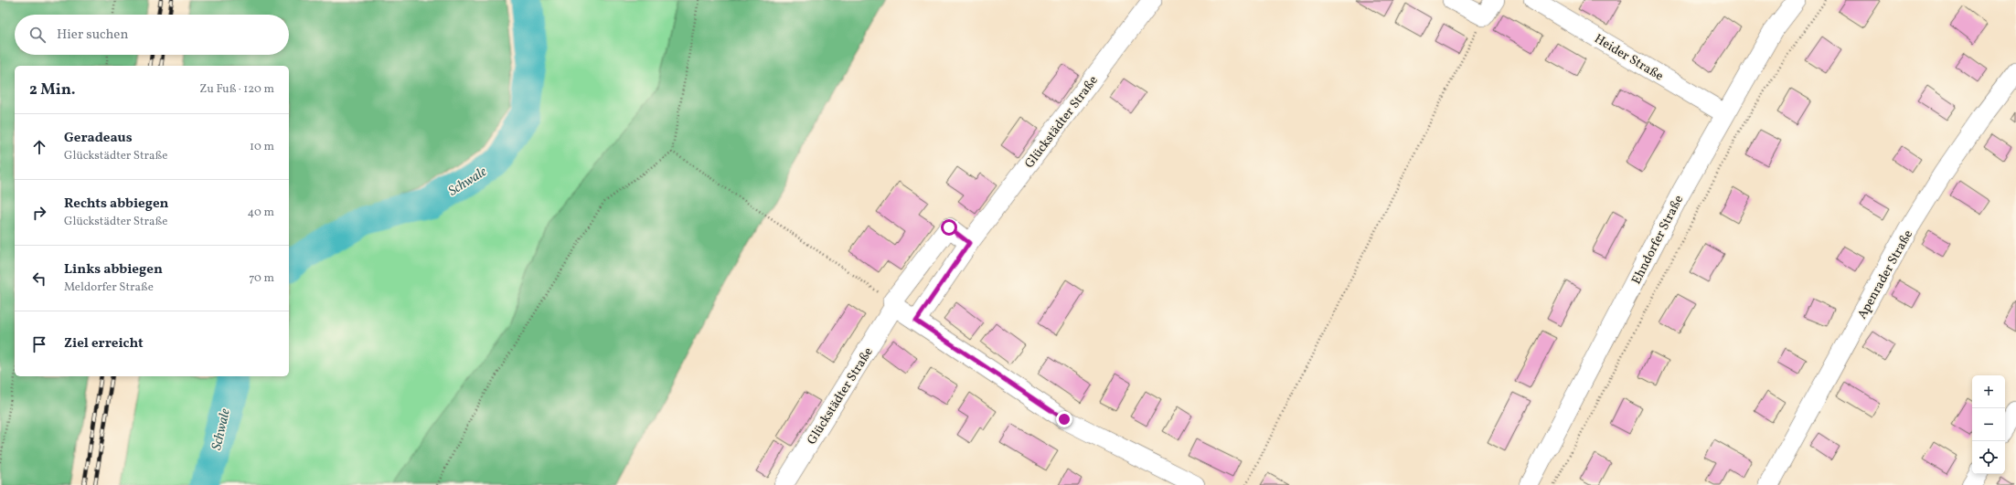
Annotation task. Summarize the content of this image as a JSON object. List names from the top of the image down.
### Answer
{
  "streets": {
    "street": [
      "Heider Straße",
      "Glückstädter Straße",
      "Ehndorfer Straße",
      "Apenrader Straße"
    ]
  },
  "crossings": [
    ["Heider Straße", "Ehndorfer Straße"]
  ],
  "water": ["Schwale"],
  "page": {
    "search": "Hier suchen",
    "heading": ["2 Min.", "Zu Fuß · 120 m"],
    "list": [
      ["Geradeaus", "Glückstädter Straße", "10 m"],
      ["Rechts abbiegen", "Glückstädter Straße", "40 m"],
      ["Links abbiegen", "Meldorfer Straße", "70 m"],
      "Ziel erreicht"
    ],
    "map_buttons": ["+", "−"]
  }
}
